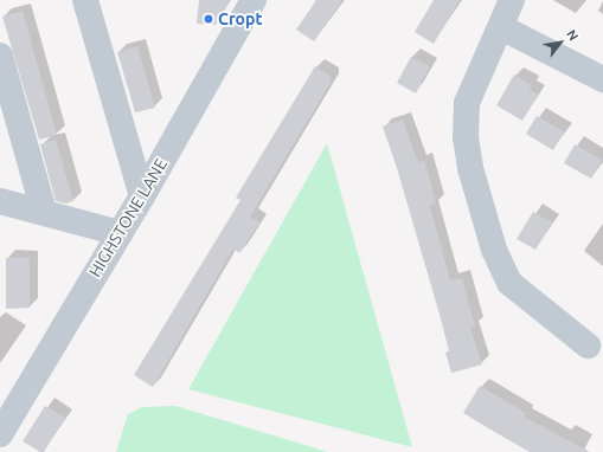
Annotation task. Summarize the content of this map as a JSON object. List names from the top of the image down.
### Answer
{
  "streets": {
    "street": ["HIGHSTONE LANE"]
  },
  "places": ["Cropt"],
  "north": "top right"
}
